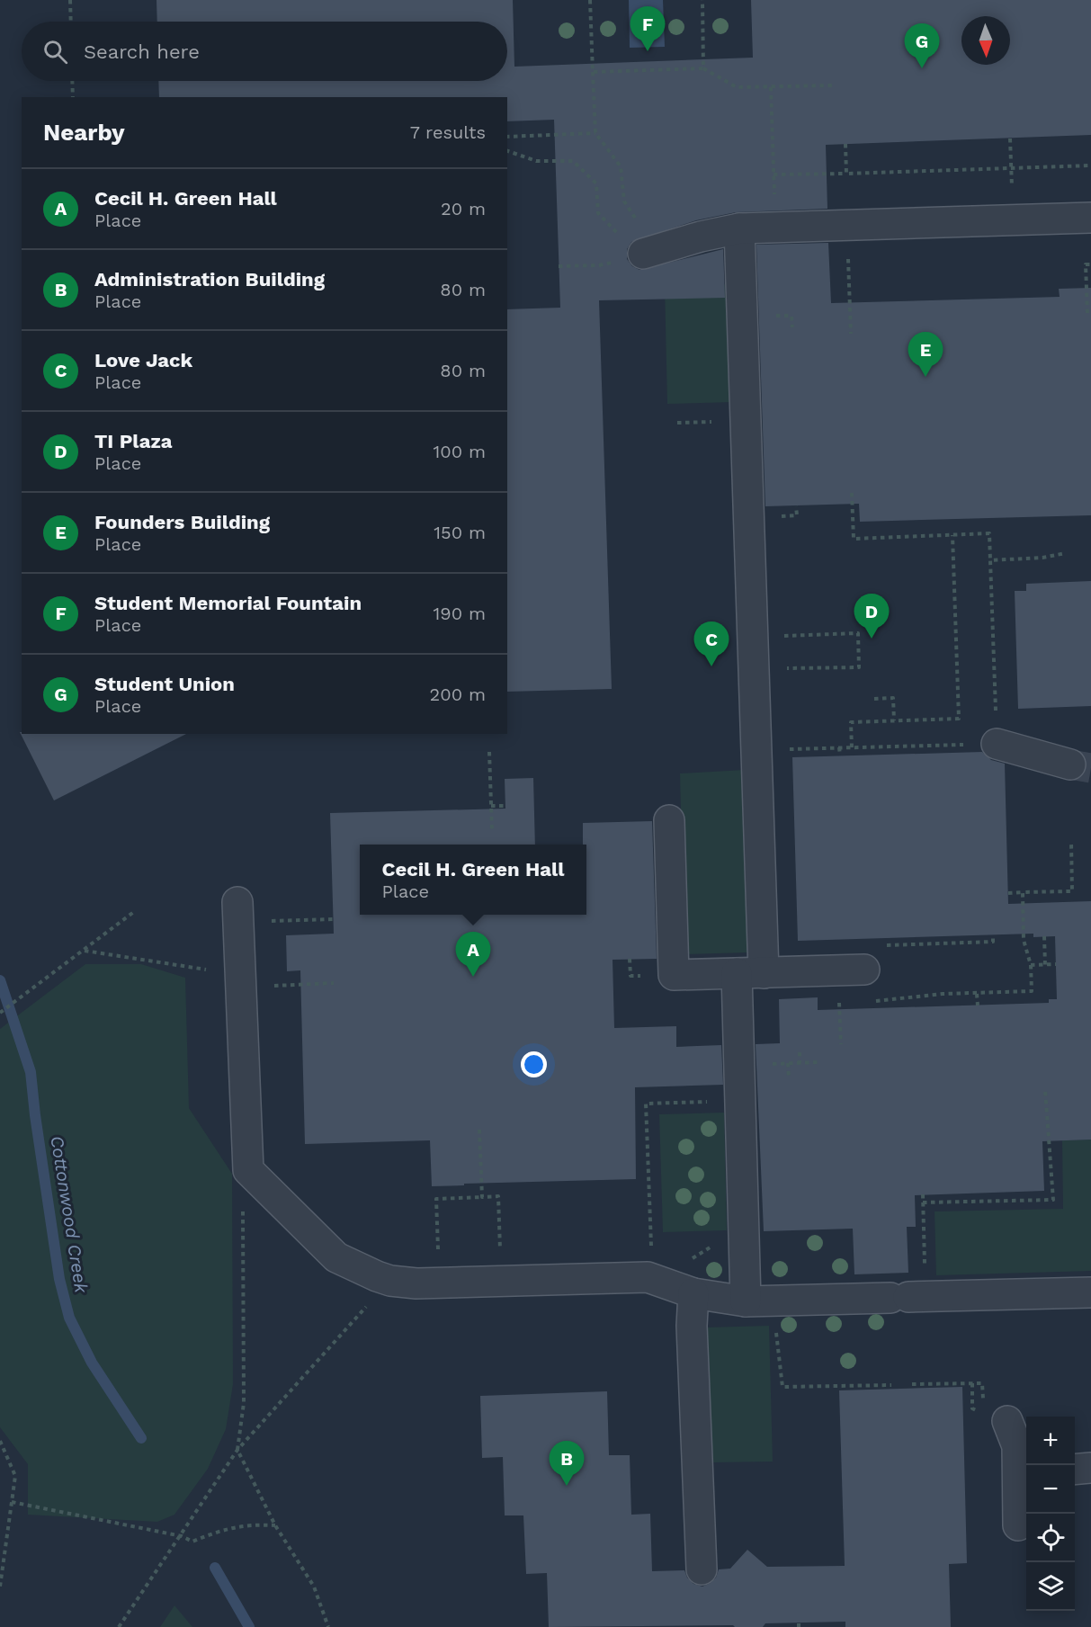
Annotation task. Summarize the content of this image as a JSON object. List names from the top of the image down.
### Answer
{
  "water": ["Cottonwood Creek"],
  "north": "bottom",
  "page": {
    "pins": [
      "F",
      "G",
      "E",
      "D",
      "C",
      "A",
      "B"
    ],
    "search": "Search here",
    "heading": ["Nearby", "7 results"],
    "list": [
      {
        "mark": "A",
        "name": "Cecil H. Green Hall",
        "note": "Place",
        "value": "20 m"
      },
      {
        "mark": "B",
        "name": "Administration Building",
        "note": "Place",
        "value": "80 m"
      },
      {
        "mark": "C",
        "name": "Love Jack",
        "note": "Place",
        "value": "80 m"
      },
      {
        "mark": "D",
        "name": "TI Plaza",
        "note": "Place",
        "value": "100 m"
      },
      {
        "mark": "E",
        "name": "Founders Building",
        "note": "Place",
        "value": "150 m"
      },
      {
        "mark": "F",
        "name": "Student Memorial Fountain",
        "note": "Place",
        "value": "190 m"
      },
      {
        "mark": "G",
        "name": "Student Union",
        "note": "Place",
        "value": "200 m"
      }
    ],
    "popup": ["Cecil H. Green Hall", "Place"],
    "map_buttons": ["+", "−"]
  }
}
